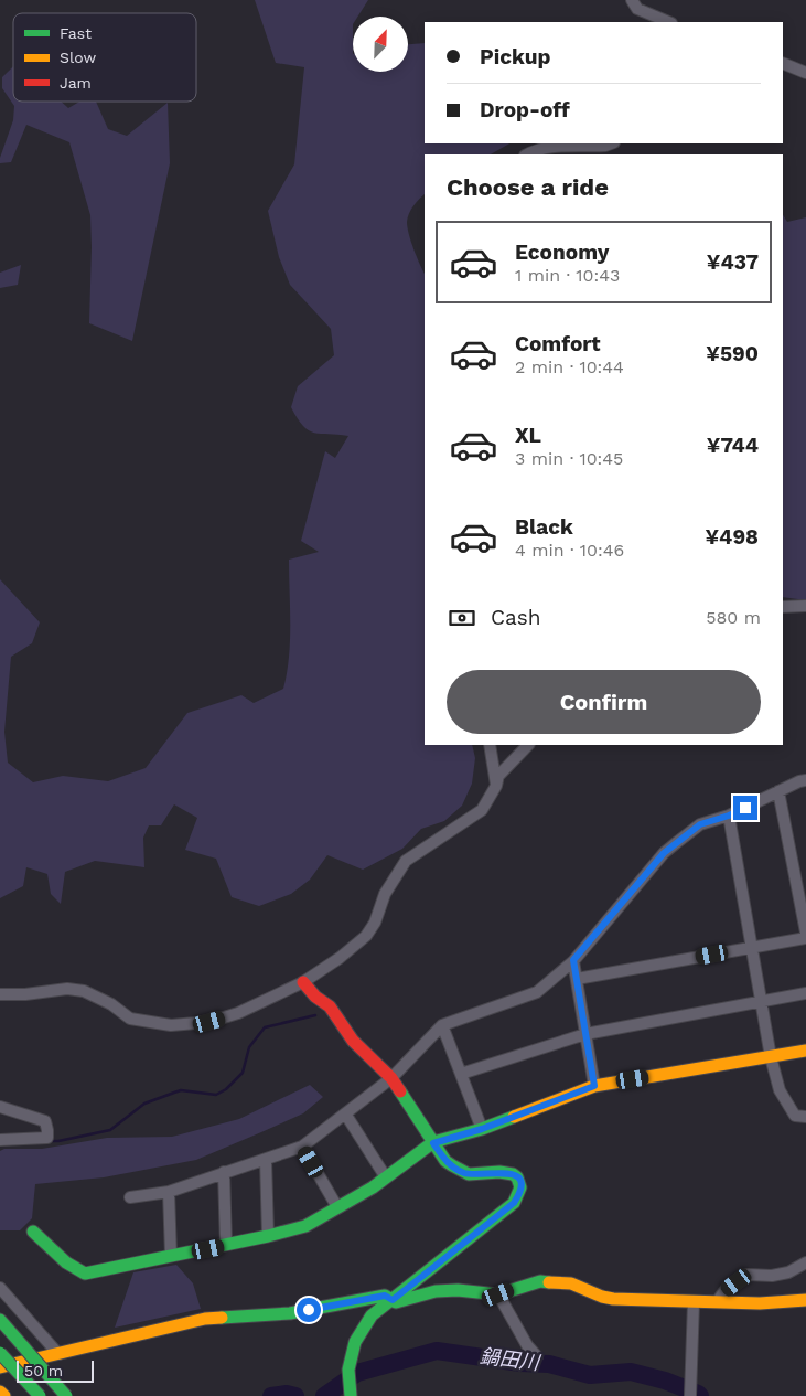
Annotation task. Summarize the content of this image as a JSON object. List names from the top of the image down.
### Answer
{
  "water": ["鍋田川"],
  "legend": ["Fast", "Slow", "Jam"],
  "scale_bar": "50 m",
  "north": "top right",
  "page": {
    "banner": ["Pickup", "Drop-off"],
    "heading": "Choose a ride",
    "list": [
      {
        "name": "Economy",
        "note": "1 min · 10:43",
        "value": "¥437"
      },
      {
        "name": "Comfort",
        "note": "2 min · 10:44",
        "value": "¥590"
      },
      {
        "name": "XL",
        "note": "3 min · 10:45",
        "value": "¥744"
      },
      {
        "name": "Black",
        "note": "4 min · 10:46",
        "value": "¥498"
      }
    ],
    "pay": ["Cash", "580 m"],
    "buttons": "Confirm",
    "scale": "50 m"
  }
}
